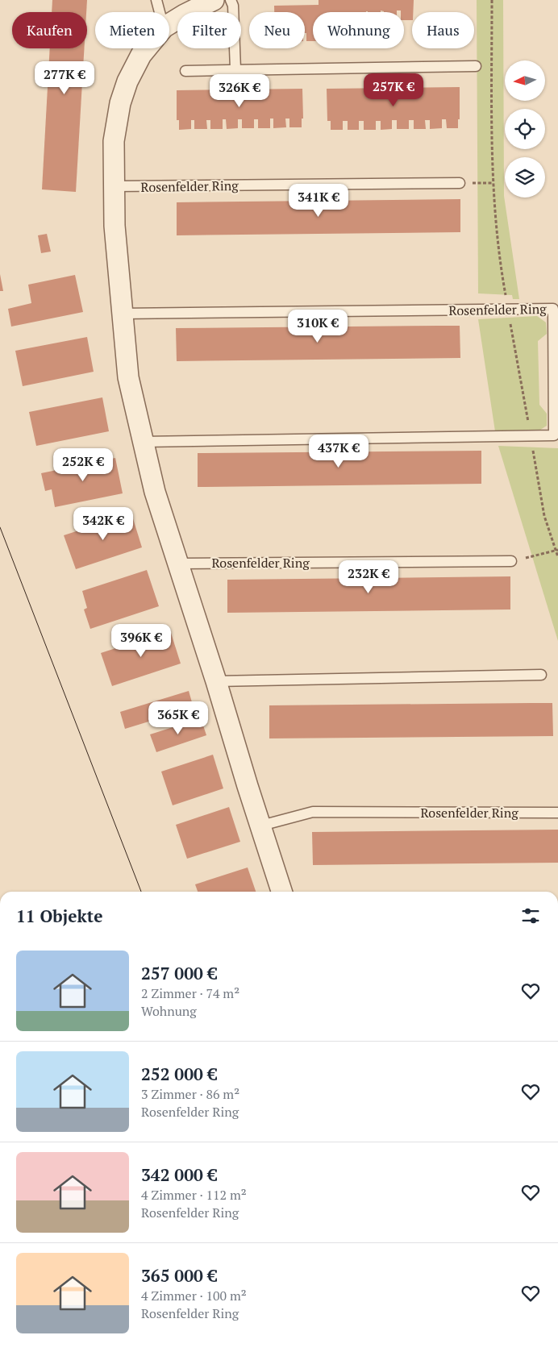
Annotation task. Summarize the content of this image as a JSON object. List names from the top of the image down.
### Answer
{
  "streets": {
    "lane": ["Rosenfelder Ring"]
  },
  "north": "left",
  "page": {
    "chip": [
      "Kaufen",
      "Mieten",
      "Filter",
      "Neu",
      "Wohnung",
      "Haus"
    ],
    "price": [
      "277K €",
      "257K €",
      "326K €",
      "341K €",
      "310K €",
      "437K €",
      "252K €",
      "342K €",
      "232K €",
      "396K €",
      "365K €"
    ],
    "heading": "11 Objekte",
    "list": [
      {
        "name": "257 000 €",
        "note": "2 Zimmer · 74 m² · Wohnung"
      },
      {
        "name": "252 000 €",
        "note": "3 Zimmer · 86 m² · Rosenfelder Ring"
      },
      {
        "name": "342 000 €",
        "note": "4 Zimmer · 112 m² · Rosenfelder Ring"
      },
      {
        "name": "365 000 €",
        "note": "4 Zimmer · 100 m² · Rosenfelder Ring"
      }
    ]
  }
}
